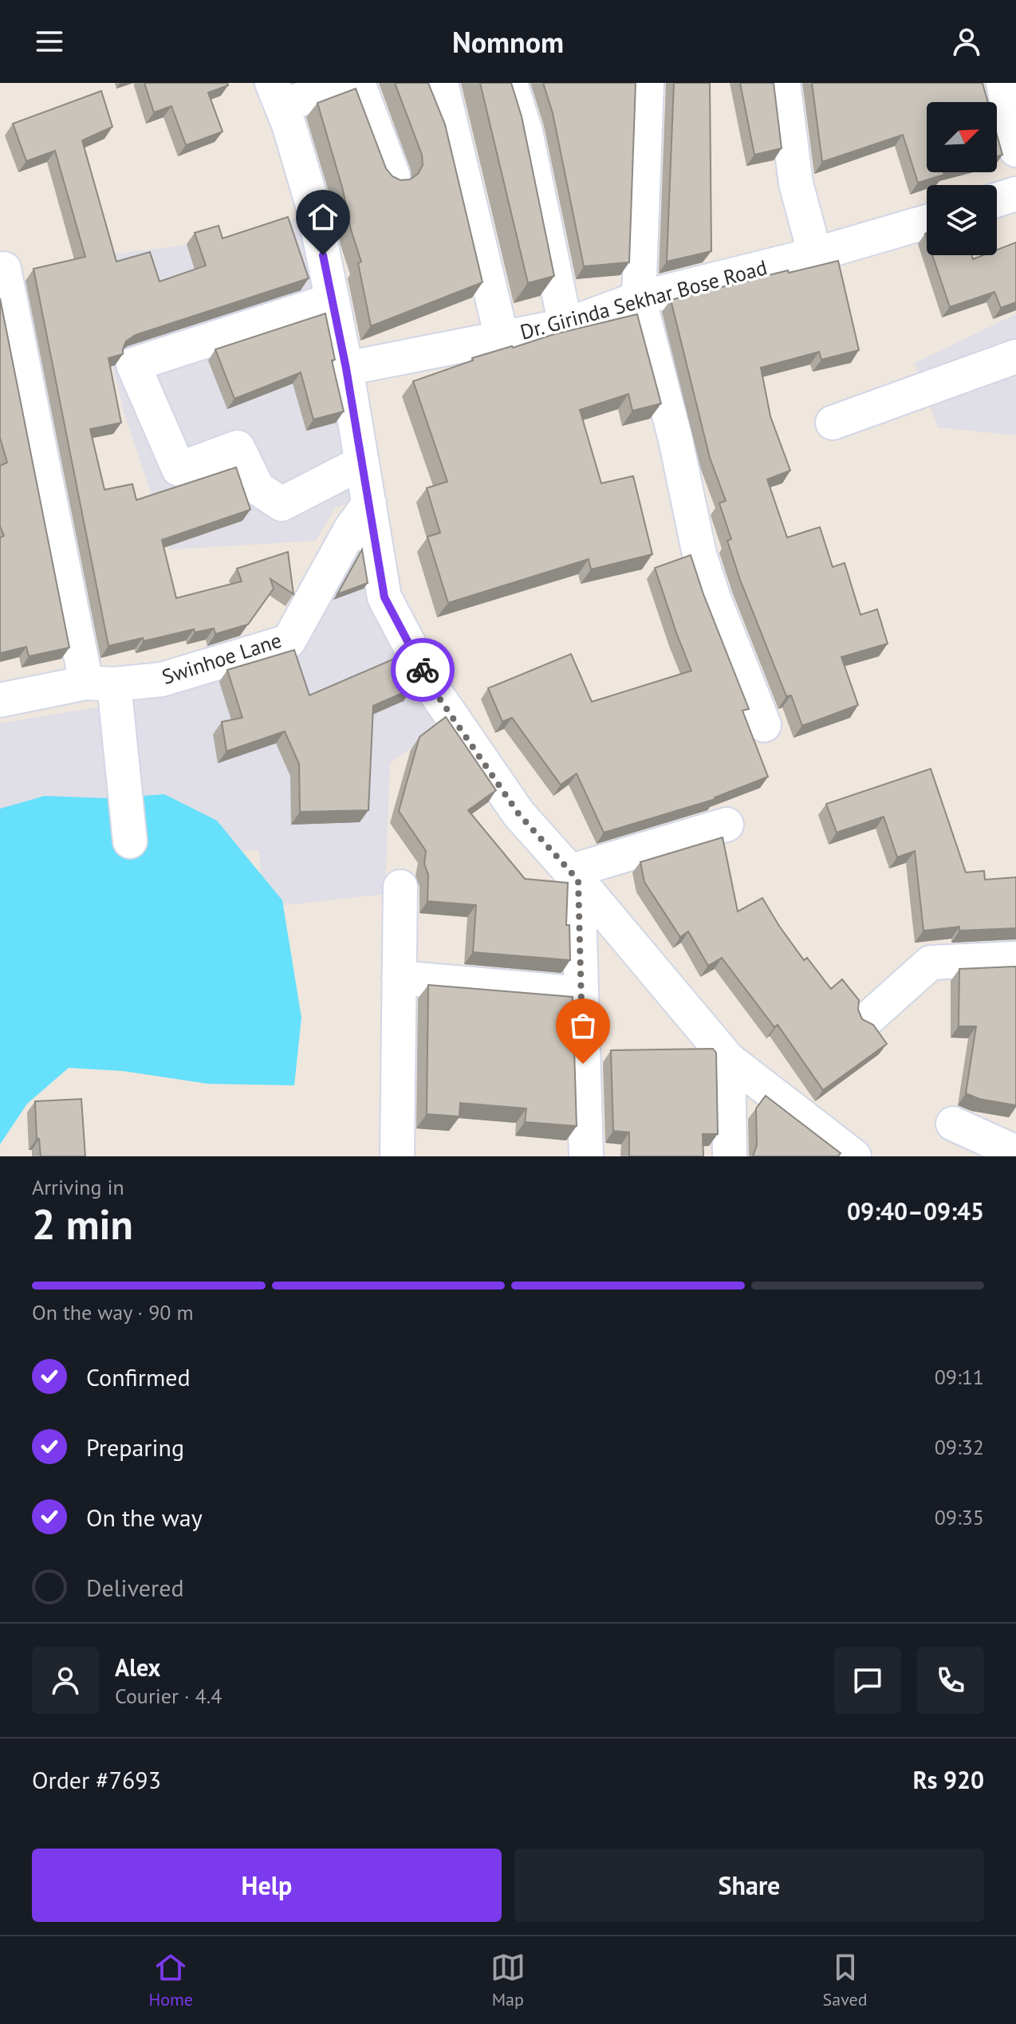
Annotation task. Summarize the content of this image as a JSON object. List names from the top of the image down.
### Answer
{
  "streets": {
    "street": ["Dr. Girinda Sekhar Bose Road", "Swinhoe Lane"]
  },
  "north": "top right",
  "page": {
    "header": "Nomnom",
    "heading": ["2 min", "Arriving in", "09:40–09:45"],
    "panel": [
      "Alex",
      "Courier · 4.4",
      "Order #7693",
      "Rs 920"
    ],
    "bar": "On the way · 90 m",
    "list": [
      ["Confirmed", "09:11"],
      ["Preparing", "09:32"],
      ["On the way", "09:35"],
      "Delivered"
    ],
    "buttons": ["Help", "Share"],
    "tabs": ["Home", "Map", "Saved"]
  }
}
